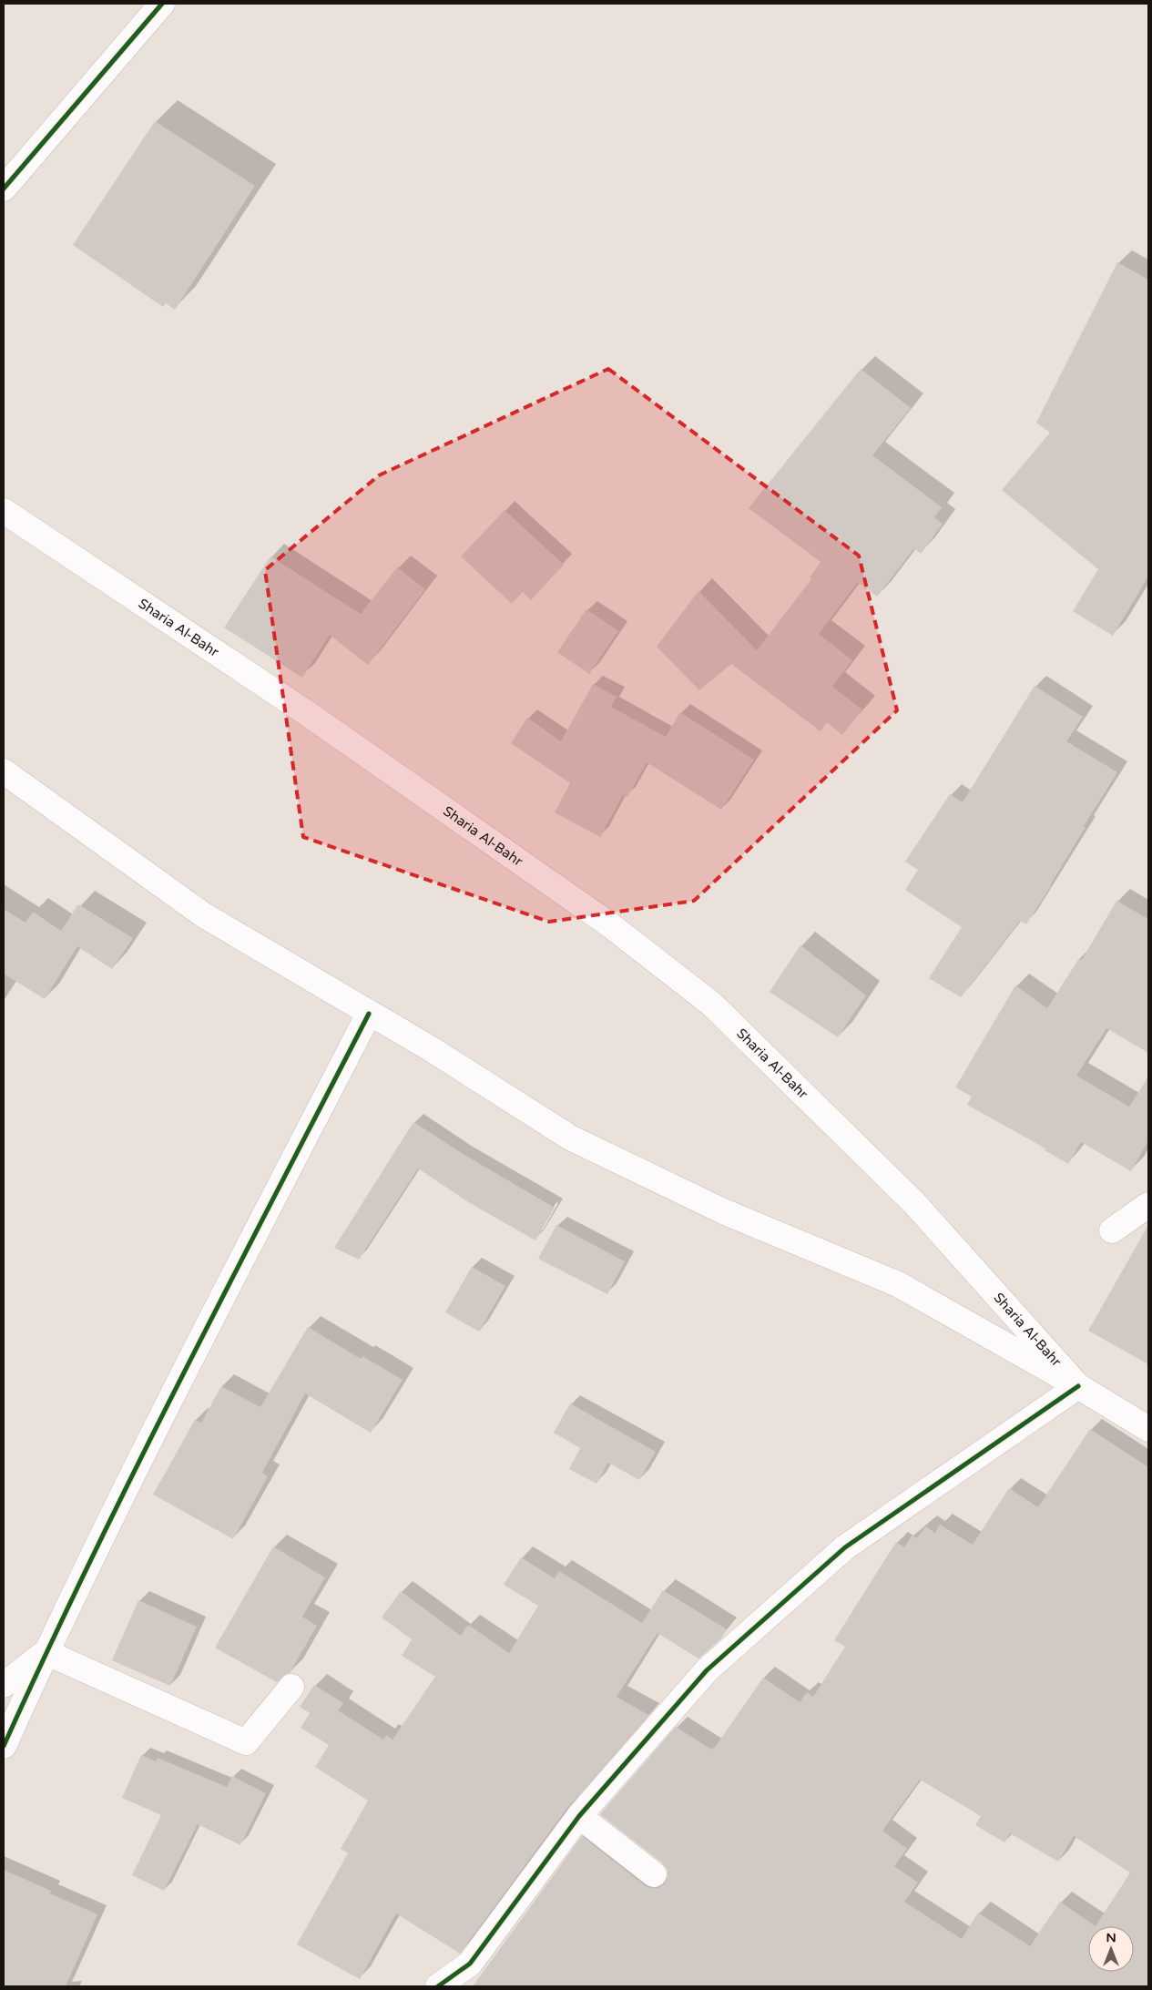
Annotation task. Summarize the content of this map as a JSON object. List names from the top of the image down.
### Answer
{
  "streets": {
    "main road": ["Sharia Al-Bahr"]
  },
  "north": "top"
}
